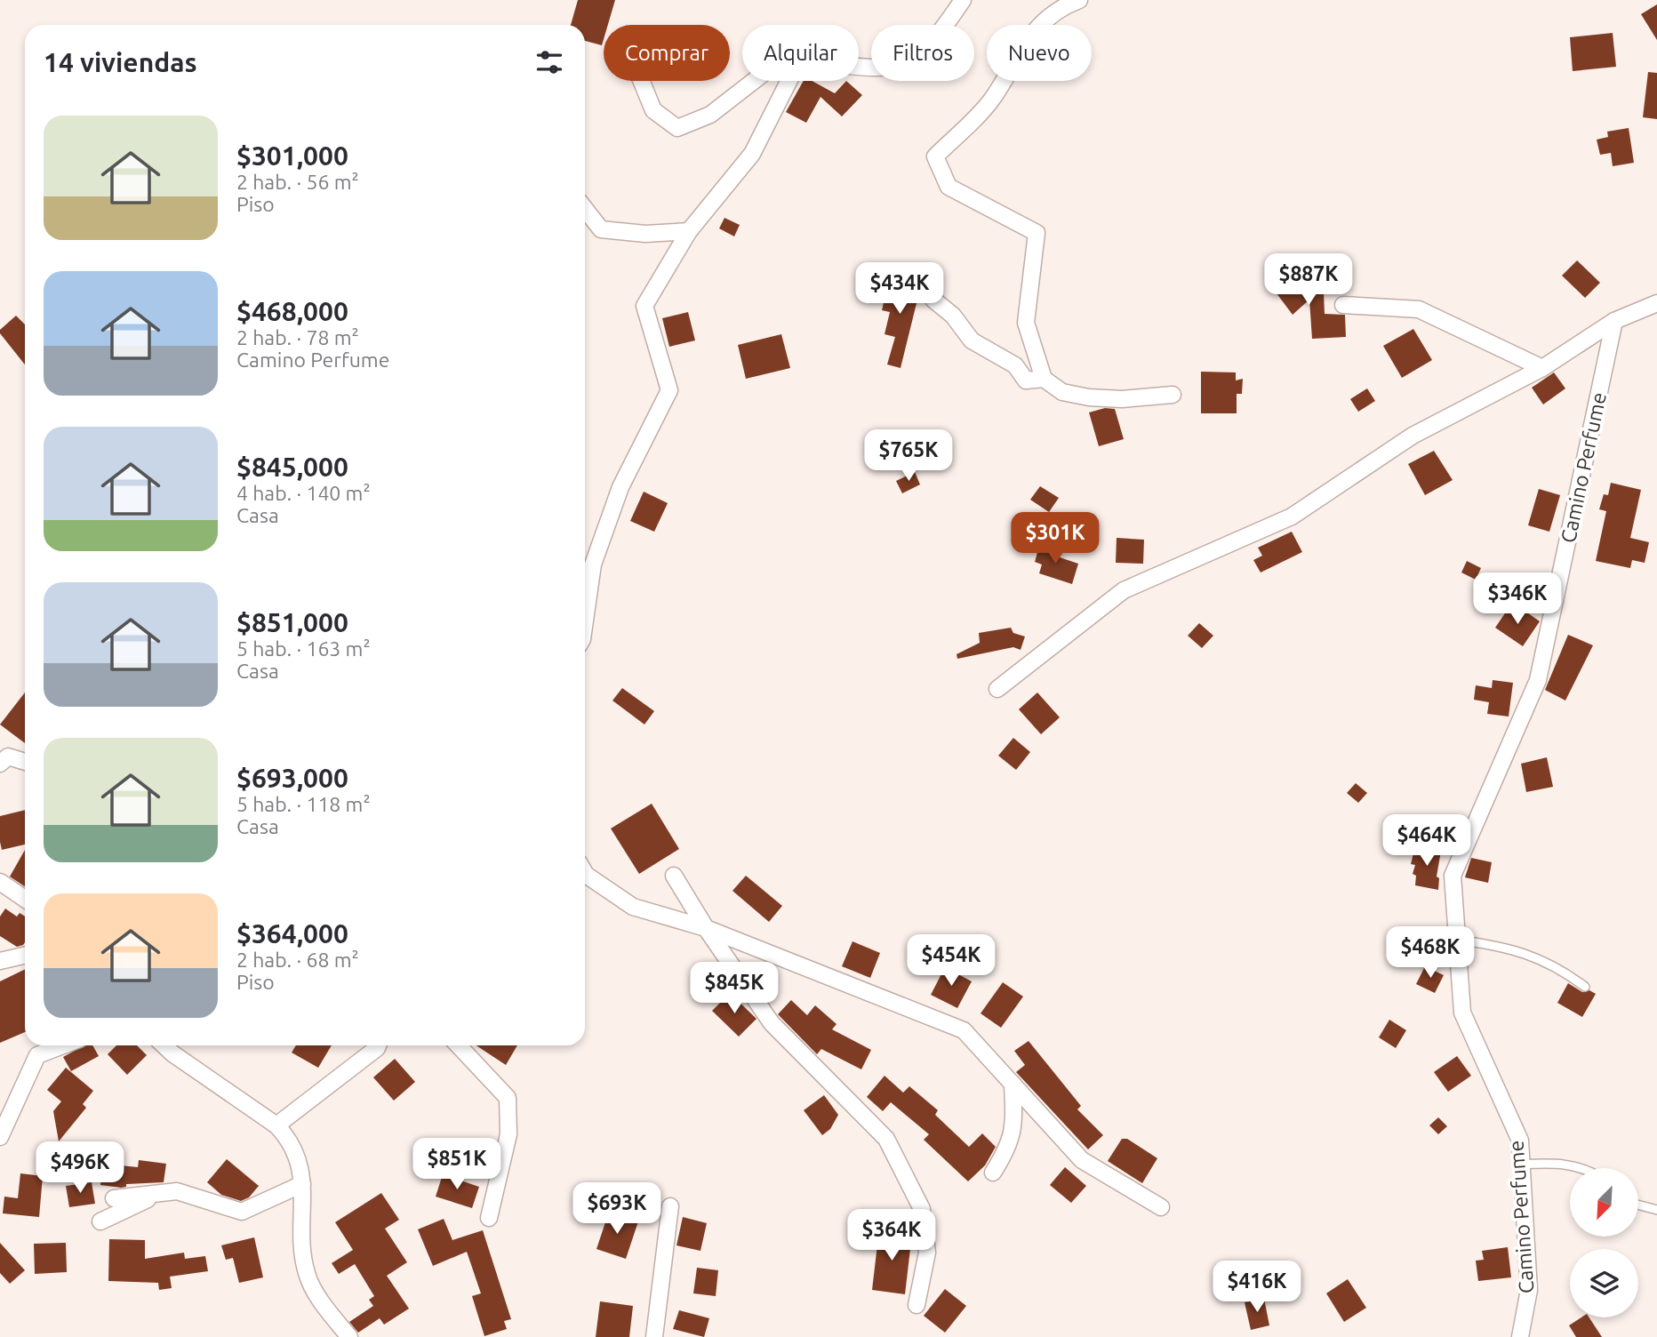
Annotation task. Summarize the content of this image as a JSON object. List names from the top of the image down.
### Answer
{
  "streets": {
    "street": ["Camino Perfume"]
  },
  "north": "bottom left",
  "page": {
    "chip": [
      "Comprar",
      "Alquilar",
      "Filtros",
      "Nuevo"
    ],
    "heading": "14 viviendas",
    "list": [
      {
        "name": "$301,000",
        "note": "2 hab. · 56 m² · Piso"
      },
      {
        "name": "$468,000",
        "note": "2 hab. · 78 m² · Camino Perfume"
      },
      {
        "name": "$845,000",
        "note": "4 hab. · 140 m² · Casa"
      },
      {
        "name": "$851,000",
        "note": "5 hab. · 163 m² · Casa"
      },
      {
        "name": "$693,000",
        "note": "5 hab. · 118 m² · Casa"
      },
      {
        "name": "$364,000",
        "note": "2 hab. · 68 m² · Piso"
      }
    ],
    "price": [
      "$887K",
      "$434K",
      "$765K",
      "$301K",
      "$346K",
      "$464K",
      "$468K",
      "$454K",
      "$845K",
      "$851K",
      "$496K",
      "$693K",
      "$364K",
      "$416K"
    ]
  }
}
